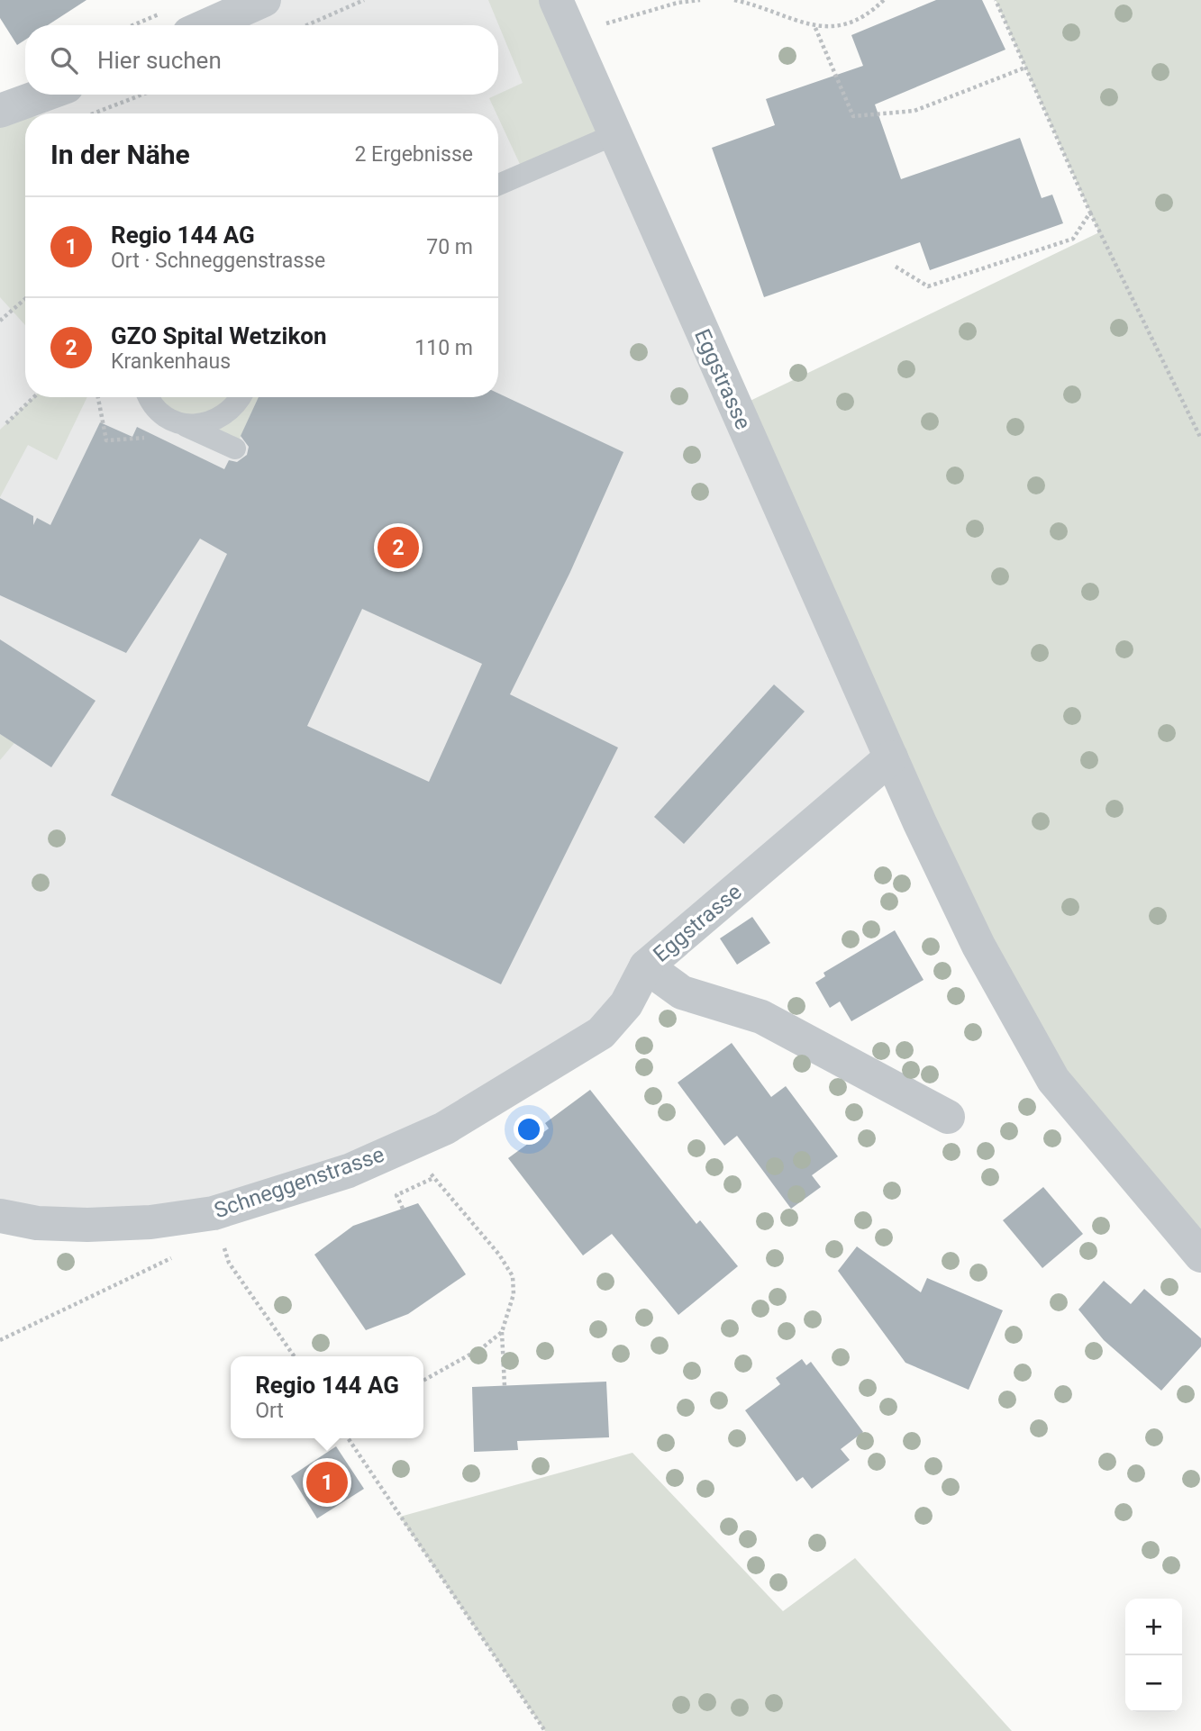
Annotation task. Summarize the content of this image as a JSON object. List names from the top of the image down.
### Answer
{
  "streets": {
    "street": ["Eggstrasse", "Schneggenstrasse"]
  },
  "crossings": [
    ["Eggstrasse", "Schneggenstrasse"]
  ],
  "page": {
    "search": "Hier suchen",
    "heading": ["In der Nähe", "2 Ergebnisse"],
    "list": [
      {
        "mark": "1",
        "name": "Regio 144 AG",
        "note": "Ort · Schneggenstrasse",
        "value": "70 m"
      },
      {
        "mark": "2",
        "name": "GZO Spital Wetzikon",
        "note": "Krankenhaus",
        "value": "110 m"
      }
    ],
    "pins": ["2", "1"],
    "popup": ["Regio 144 AG", "Ort"],
    "map_buttons": ["+", "−"]
  }
}
